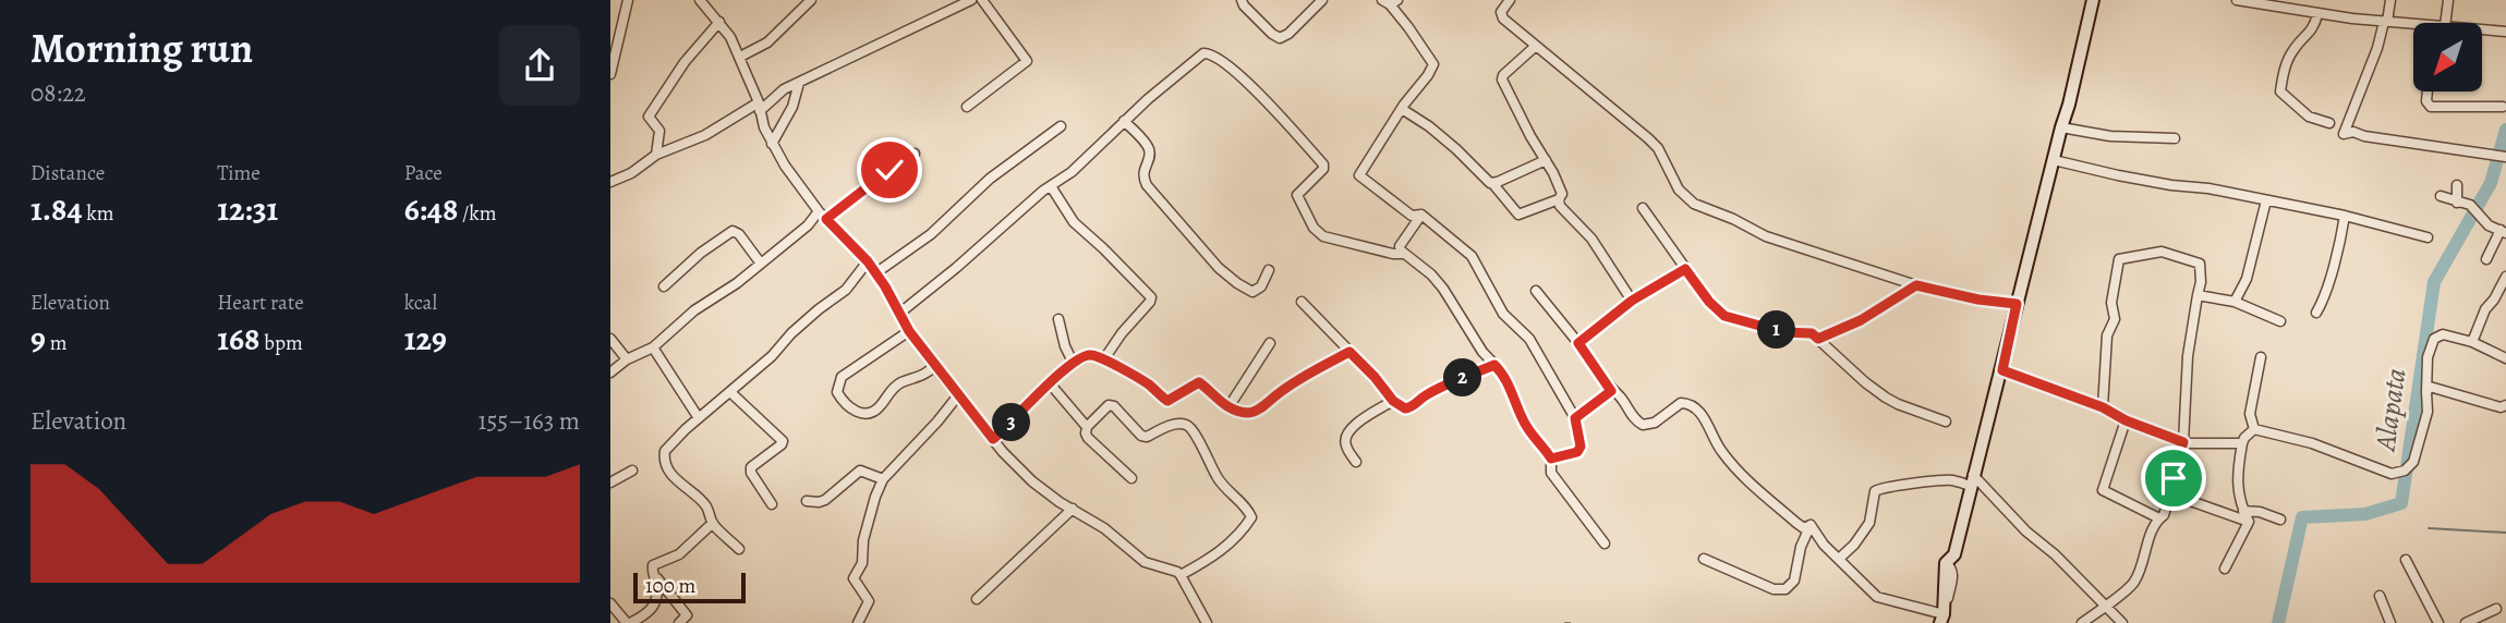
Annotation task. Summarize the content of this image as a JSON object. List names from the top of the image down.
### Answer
{
  "water": ["Alapata"],
  "scale_bar": "100 m",
  "north": "bottom left",
  "page": {
    "heading": ["Morning run", "08:22"],
    "stats": [
      ["Distance", "1.84 km"],
      ["Time", "12:31"],
      ["Pace", "6:48 /km"],
      ["Elevation", "9 m"],
      ["Heart rate", "168 bpm"],
      ["kcal", "129"]
    ],
    "pins": ["1", "2", "3"],
    "chart": ["Elevation", "155–163 m"],
    "scale": "100 m"
  }
}
